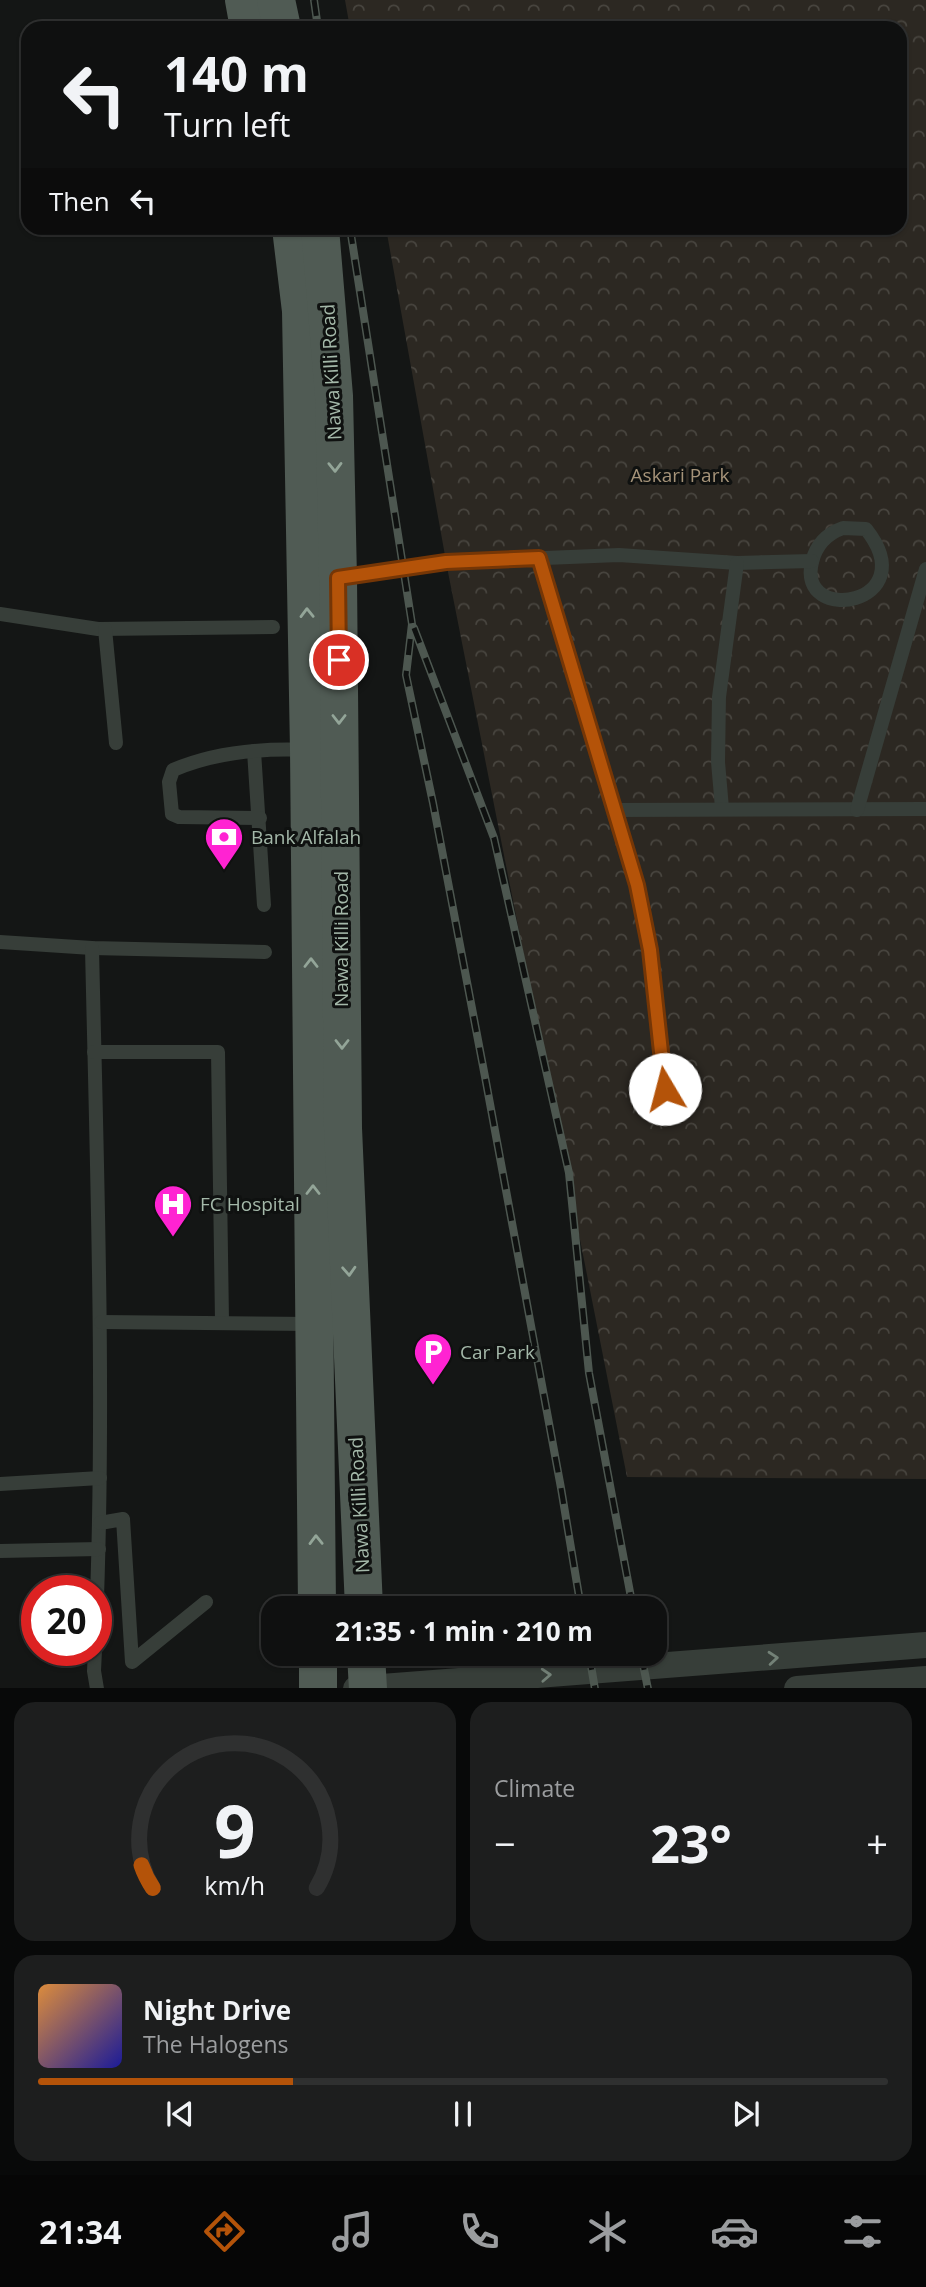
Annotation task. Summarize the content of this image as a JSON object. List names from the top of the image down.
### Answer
{
  "streets": {
    "main road": ["Nawa Killi Road"]
  },
  "parks": ["Askari Park"],
  "places": {
    "bank": ["Bank Alfalah"],
    "hospital": ["FC Hospital"],
    "parking": ["Car Park"]
  },
  "page": {
    "turn": ["140 m", "Turn left"],
    "then": "Then",
    "limit": "20",
    "trip": "21:35 · 1 min · 210 m",
    "tile": "Climate",
    "heat": ["−", "23°", "+"],
    "song": ["Night Drive", "The Halogens"],
    "tabs": "21:34",
    "gauge": ["9", "km/h"]
  }
}
